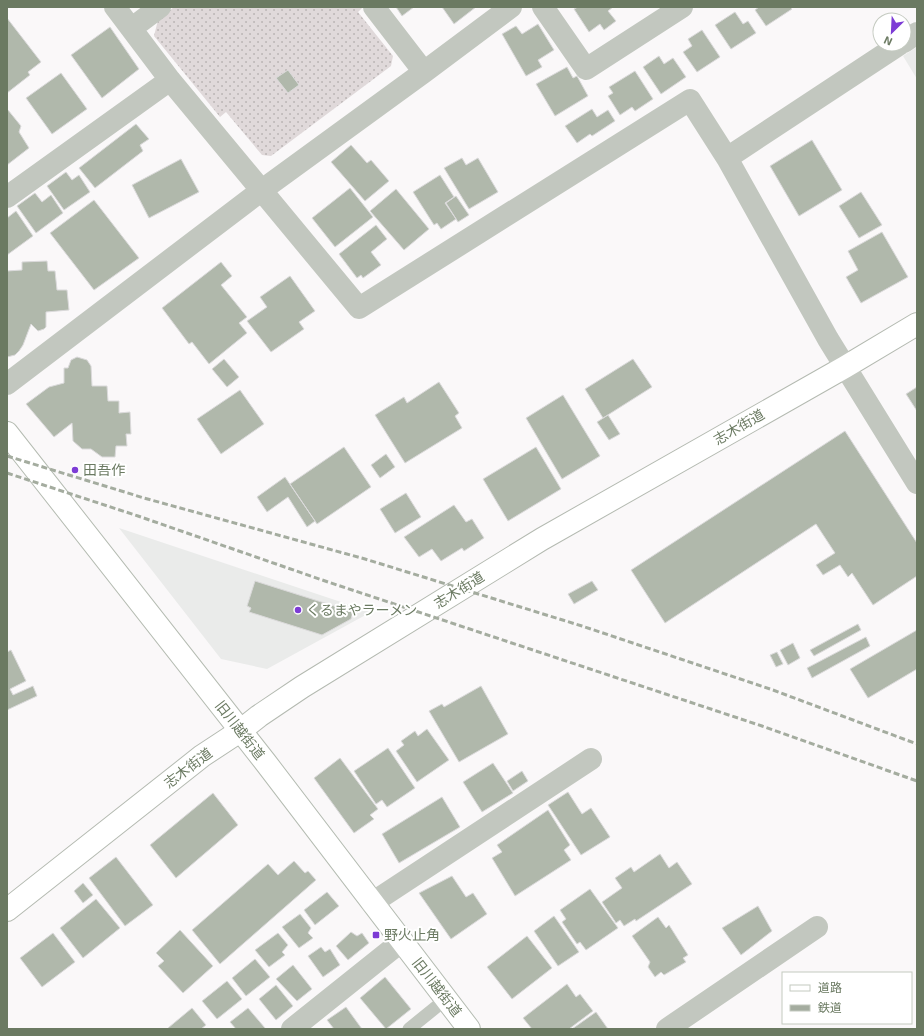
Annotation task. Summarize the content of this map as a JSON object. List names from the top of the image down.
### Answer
{
  "streets": {
    "main road": ["志木街道", "旧川越街道"]
  },
  "crossings": [
    ["志木街道", "旧川越街道"]
  ],
  "places": {
    "other": ["田吾作", "くるまやラーメン"],
    "transit": ["野火止角"]
  },
  "legend": ["道路", "鉄道"],
  "north": "bottom left"
}
